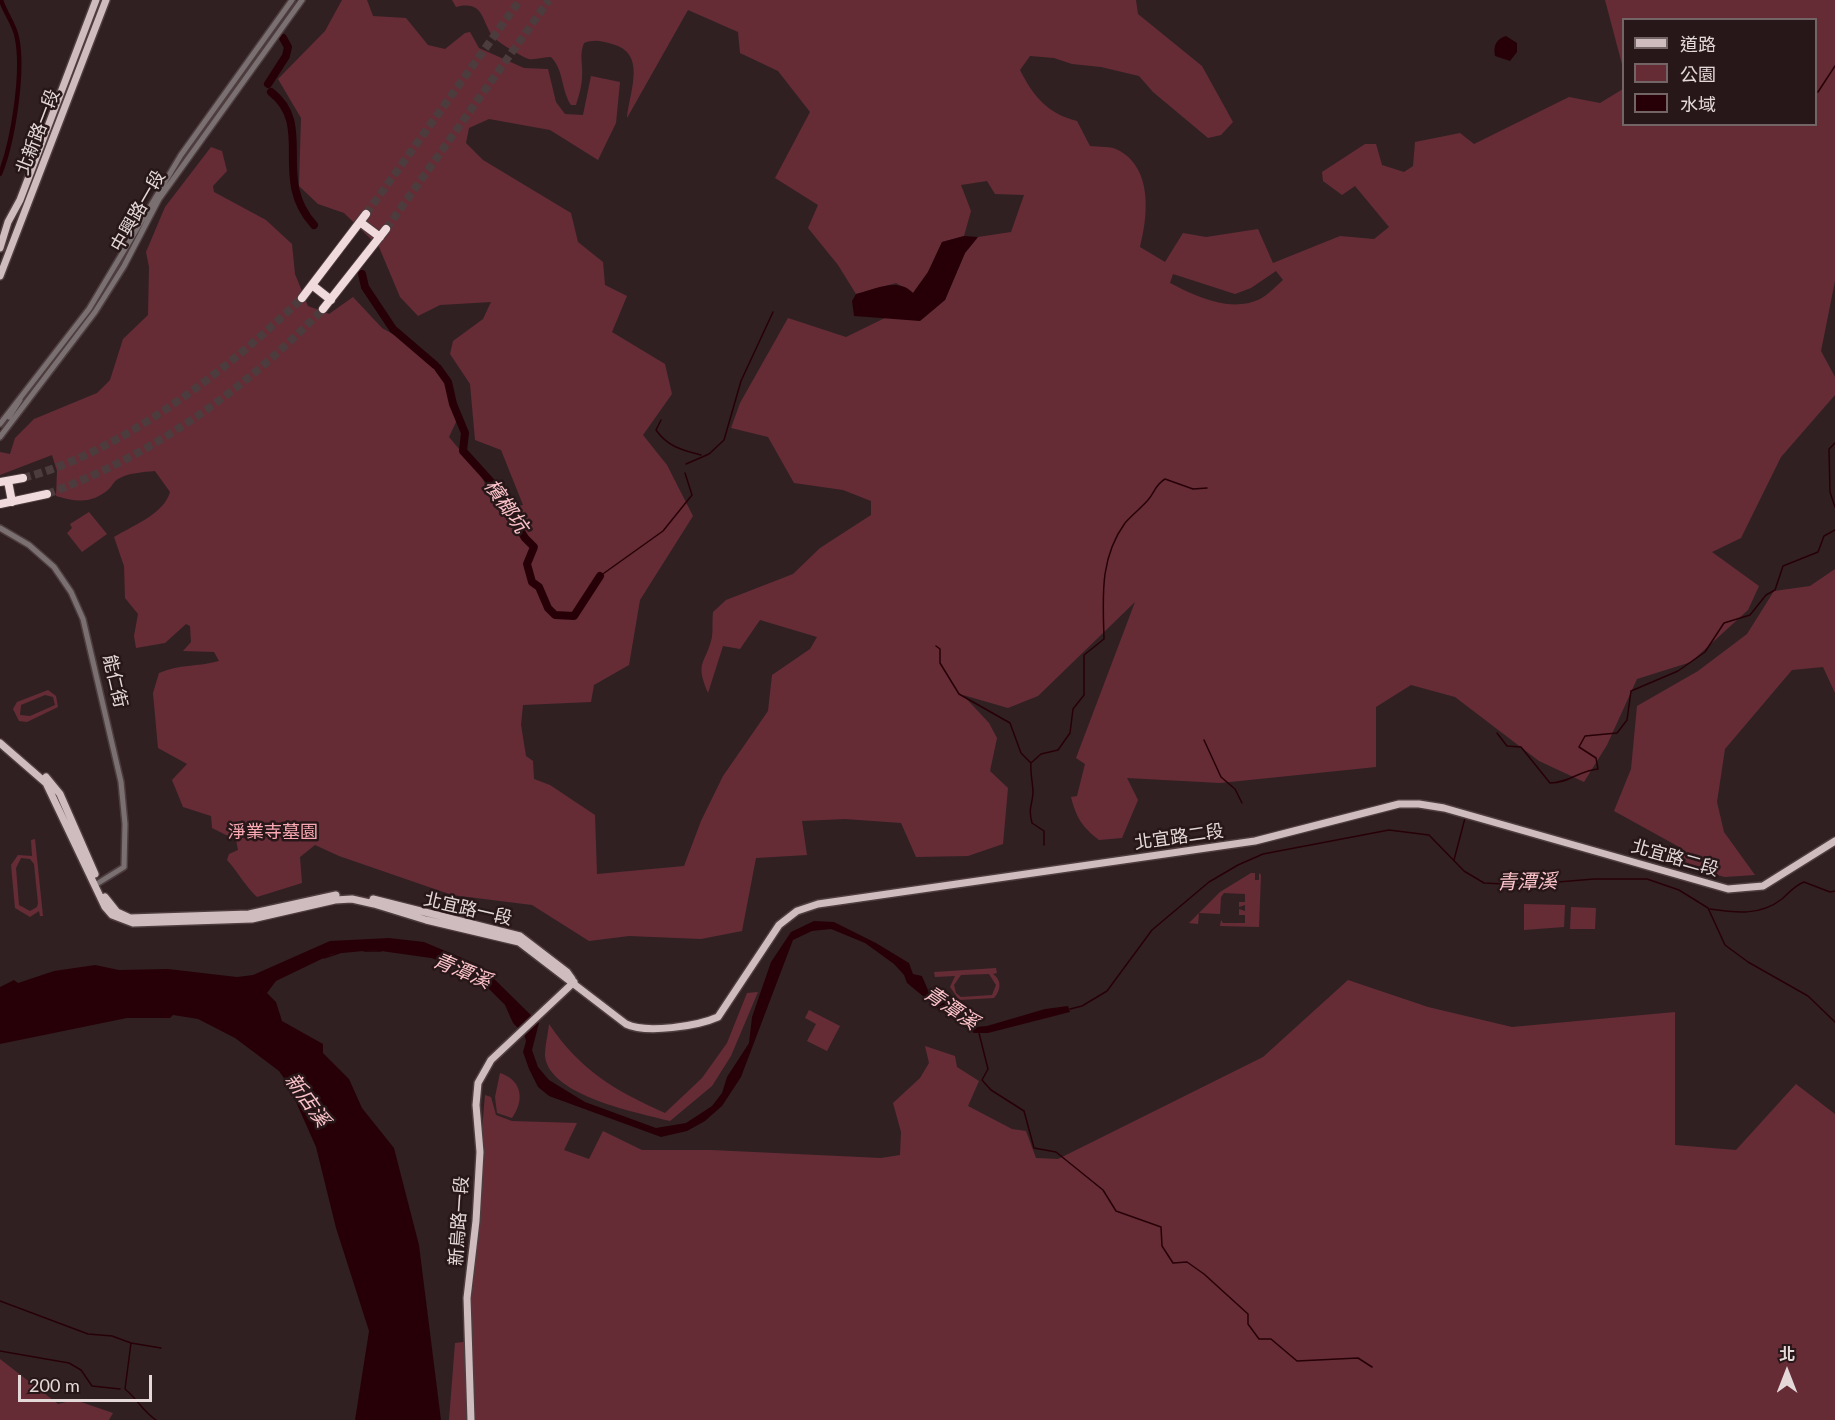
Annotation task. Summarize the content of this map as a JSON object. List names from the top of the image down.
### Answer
{
  "streets": {
    "main road": [
      "北新路一段",
      "北宜路二段",
      "北宜路一段",
      "新烏路一段"
    ],
    "street": ["中興路一段", "能仁街"]
  },
  "crossings": [
    ["能仁街", "北宜路一段"],
    ["北宜路二段", "北宜路一段"],
    ["北宜路二段", "新烏路一段"],
    ["北宜路一段", "新烏路一段"]
  ],
  "water": ["檳榔坑", "青潭溪", "新店溪"],
  "parks": ["淨業寺墓園"],
  "legend": ["道路", "公園", "水域"],
  "scale_bar": "200 m",
  "north": "top"
}
